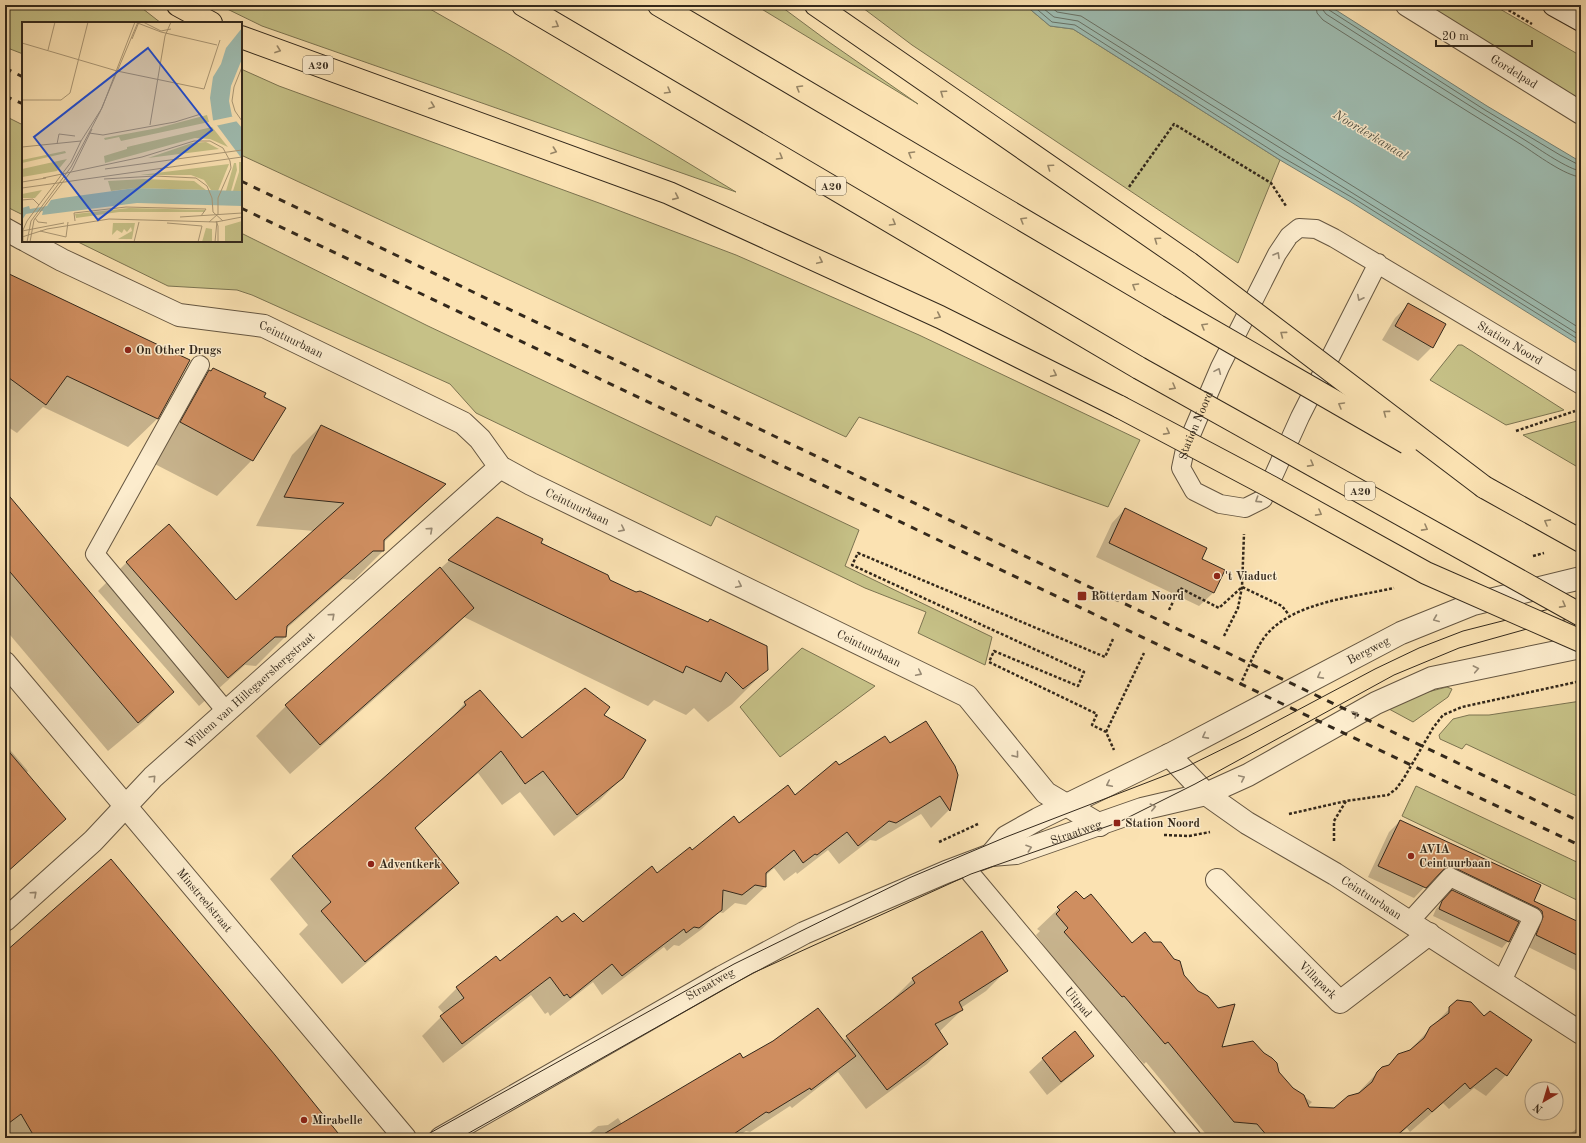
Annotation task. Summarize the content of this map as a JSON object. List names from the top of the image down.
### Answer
{
  "streets": {
    "highway": ["A20"],
    "street": [
      "Gordelpad",
      "Ceintuurbaan",
      "Bergweg",
      "Willem van Hillegaersbergstraat",
      "Straatweg",
      "Minstreelstraat",
      "Villapark"
    ],
    "lane": ["Station Noord", "Uitpad"]
  },
  "crossings": [
    ["Ceintuurbaan", "Bergweg"],
    ["Ceintuurbaan", "Willem van Hillegaersbergstraat"],
    ["Ceintuurbaan", "Straatweg"],
    ["Ceintuurbaan", "Villapark"],
    ["Bergweg", "Straatweg"],
    ["Willem van Hillegaersbergstraat", "Minstreelstraat"],
    ["Straatweg", "Uitpad"]
  ],
  "one_way": ["Ceintuurbaan", "Station Noord", "Willem van Hillegaersbergstraat"],
  "water": ["Noorderkanaal"],
  "places": {
    "other": [
      "On Other Drugs",
      "'t Viaduct",
      "AVIA Ceintuurbaan",
      "Adventkerk",
      "Mirabelle"
    ],
    "transit": ["Rotterdam Noord", "Station Noord"]
  },
  "scale_bar": "20 m",
  "north": "bottom left"
}
